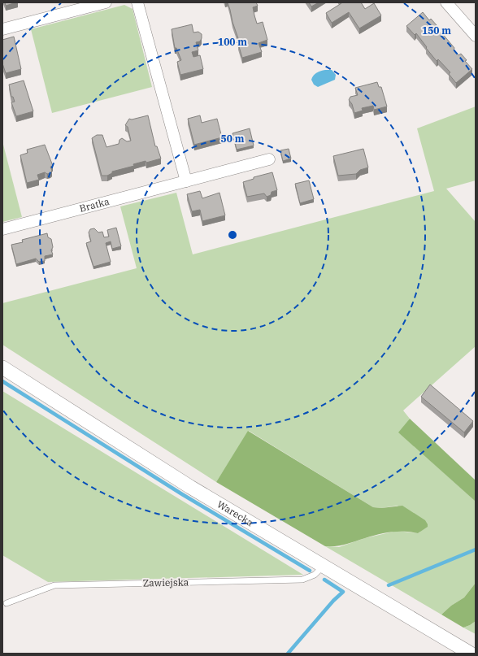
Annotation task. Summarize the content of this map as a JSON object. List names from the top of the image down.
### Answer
{
  "streets": {
    "street": ["Bratka", "Warecka"],
    "lane": ["Zawiejska"]
  },
  "crossings": [
    ["Warecka", "Zawiejska"]
  ],
  "rings": ["150 m", "100 m", "50 m"]
}
